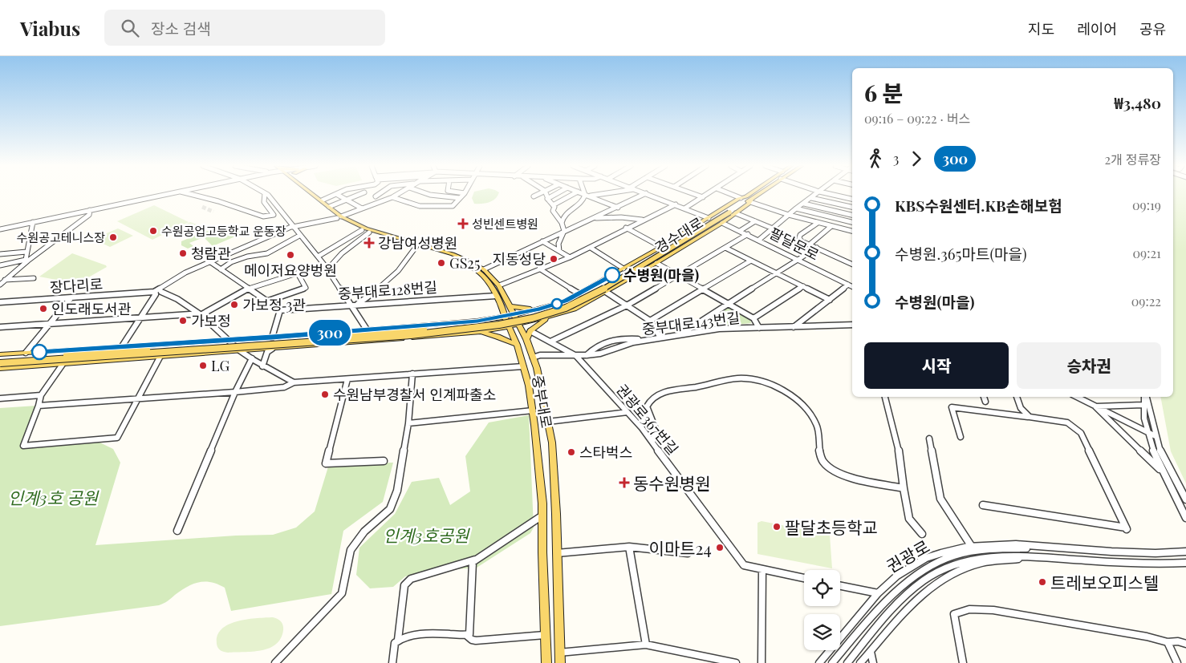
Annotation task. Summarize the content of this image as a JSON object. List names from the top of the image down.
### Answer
{
  "streets": {
    "main road": ["경수대로", "중부대로"],
    "street": [
      "팔달문로",
      "장다리로",
      "중부대로128번길",
      "중부대로143번길",
      "권광로367번길",
      "권광로"
    ]
  },
  "crossings": [
    ["경수대로", "팔달문로"],
    ["경수대로", "중부대로"],
    ["중부대로128번길", "중부대로"],
    ["중부대로143번길", "중부대로"],
    ["중부대로143번길", "권광로367번길"],
    ["중부대로", "권광로367번길"]
  ],
  "parks": ["인계3호 공원", "인계3호공원"],
  "places": {
    "health": ["성빈센트병원", "강남여성병원", "동수원병원"],
    "other": [
      "수원공업고등학교 운동장",
      "수원공고테니스장",
      "청람관",
      "메이저요양벙원",
      "지동성당",
      "GS25",
      "수병원(마을)",
      "가보정 3관",
      "인도래도서관",
      "가보정",
      "LG",
      "수원남부경찰서 인계파출소",
      "스타벅스",
      "팔달초등학교",
      "이마트24",
      "트레보오피스텔"
    ]
  },
  "lines": ["bus line 300"],
  "page": {
    "header": "Viabus",
    "search": "장소 검색",
    "nav": ["지도", "레이어", "공유"],
    "on_map": "300",
    "heading": ["6 분", "09:16 – 09:22 · 버스", "₩3,480"],
    "legs": ["3", "300", "2개 정류장"],
    "list": [
      {
        "name": "KBS수원센터.KB손해보험",
        "value": "09:19"
      },
      {
        "name": "수병원.365마트(마을)",
        "value": "09:21"
      },
      {
        "name": "수병원(마을)",
        "value": "09:22"
      }
    ],
    "buttons": ["시작", "승차권"]
  }
}
